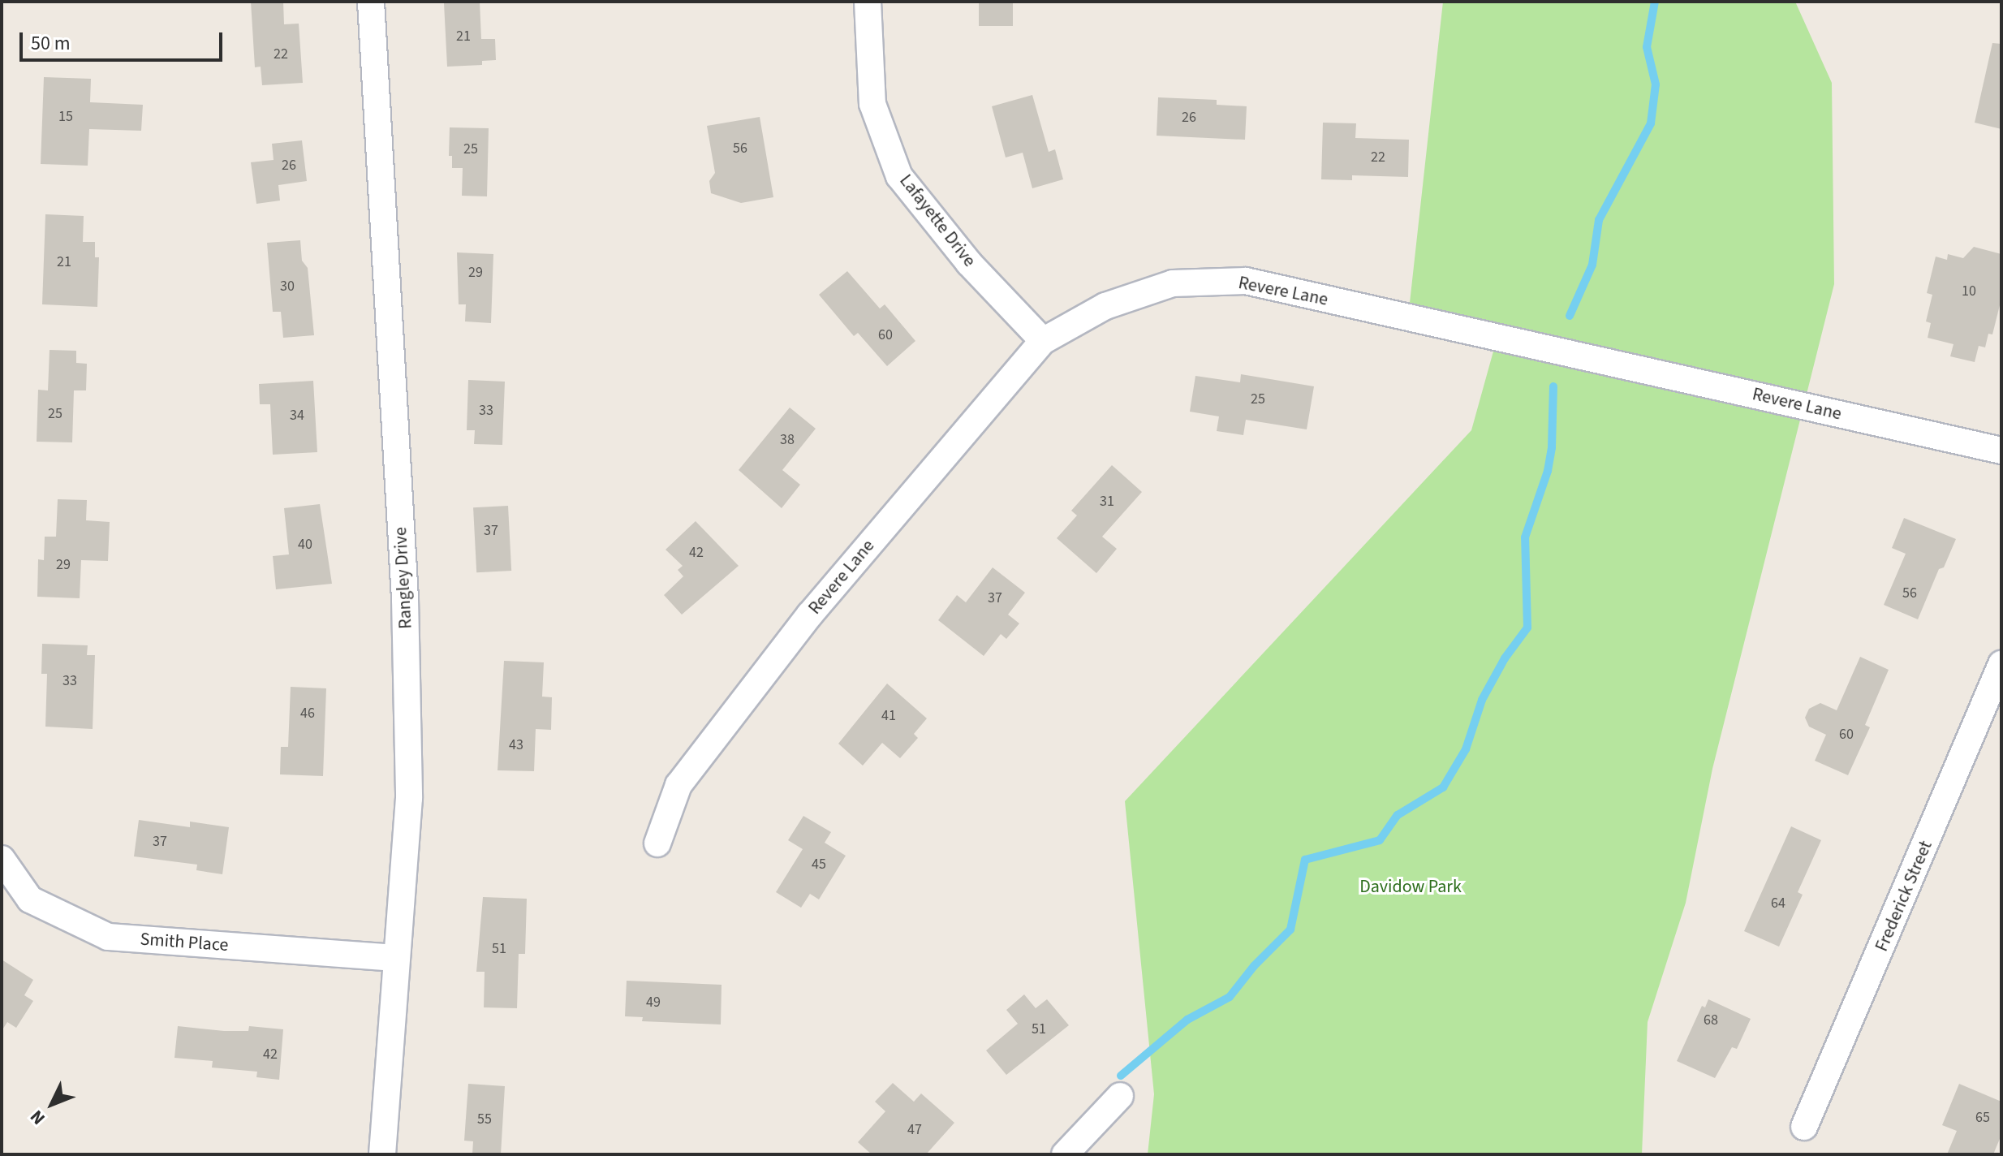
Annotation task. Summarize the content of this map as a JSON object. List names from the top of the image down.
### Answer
{
  "streets": {
    "street": [
      "Lafayette Drive",
      "Revere Lane",
      "Rangley Drive",
      "Frederick Street",
      "Smith Place"
    ]
  },
  "crossings": [
    ["Lafayette Drive", "Revere Lane"],
    ["Rangley Drive", "Smith Place"]
  ],
  "parks": ["Davidow Park"],
  "house_numbers": [
    "21",
    "22",
    "15",
    "26",
    "56",
    "25",
    "22",
    "26",
    "21",
    "29",
    "30",
    "10",
    "60",
    "25",
    "33",
    "25",
    "34",
    "38",
    "31",
    "37",
    "40",
    "42",
    "29",
    "56",
    "37",
    "33",
    "46",
    "41",
    "60",
    "43",
    "37",
    "45",
    "64",
    "51",
    "49",
    "68",
    "51",
    "42",
    "65",
    "55",
    "47"
  ],
  "scale_bar": "50 m",
  "north": "bottom left"
}
